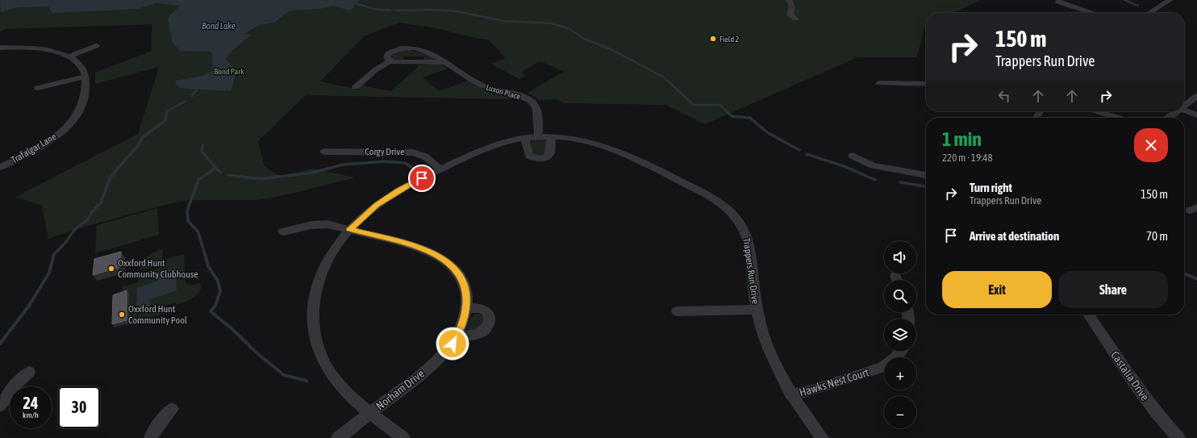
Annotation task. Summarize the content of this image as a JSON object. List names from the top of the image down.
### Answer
{
  "streets": {
    "street": [
      "Luxon Place",
      "Trafalgar Lane",
      "Corgy Drive",
      "Trappers Run Drive",
      "Castalia Drive",
      "Hawks Nest Court",
      "Norham Drive"
    ]
  },
  "crossings": [
    ["Luxon Place", "Trappers Run Drive"],
    ["Corgy Drive", "Trappers Run Drive"],
    ["Trappers Run Drive", "Hawks Nest Court"],
    ["Trappers Run Drive", "Norham Drive"]
  ],
  "water": ["Bond Lake"],
  "parks": ["Bond Park"],
  "places": ["Field 2", "Oxxford Hunt Community Clubhouse", "Oxxford Hunt Community Pool"],
  "page": {
    "turn": ["150 m", "Trappers Run Drive"],
    "heading": ["1 min", "220 m · 19:48"],
    "list": [
      {
        "name": "Turn right",
        "note": "Trappers Run Drive",
        "value": "150 m"
      },
      {
        "name": "Arrive at destination",
        "value": "70 m"
      }
    ],
    "map_buttons": ["+", "−"],
    "buttons": ["Exit", "Share"],
    "speed": "24 km/h",
    "limit": "30"
  }
}
